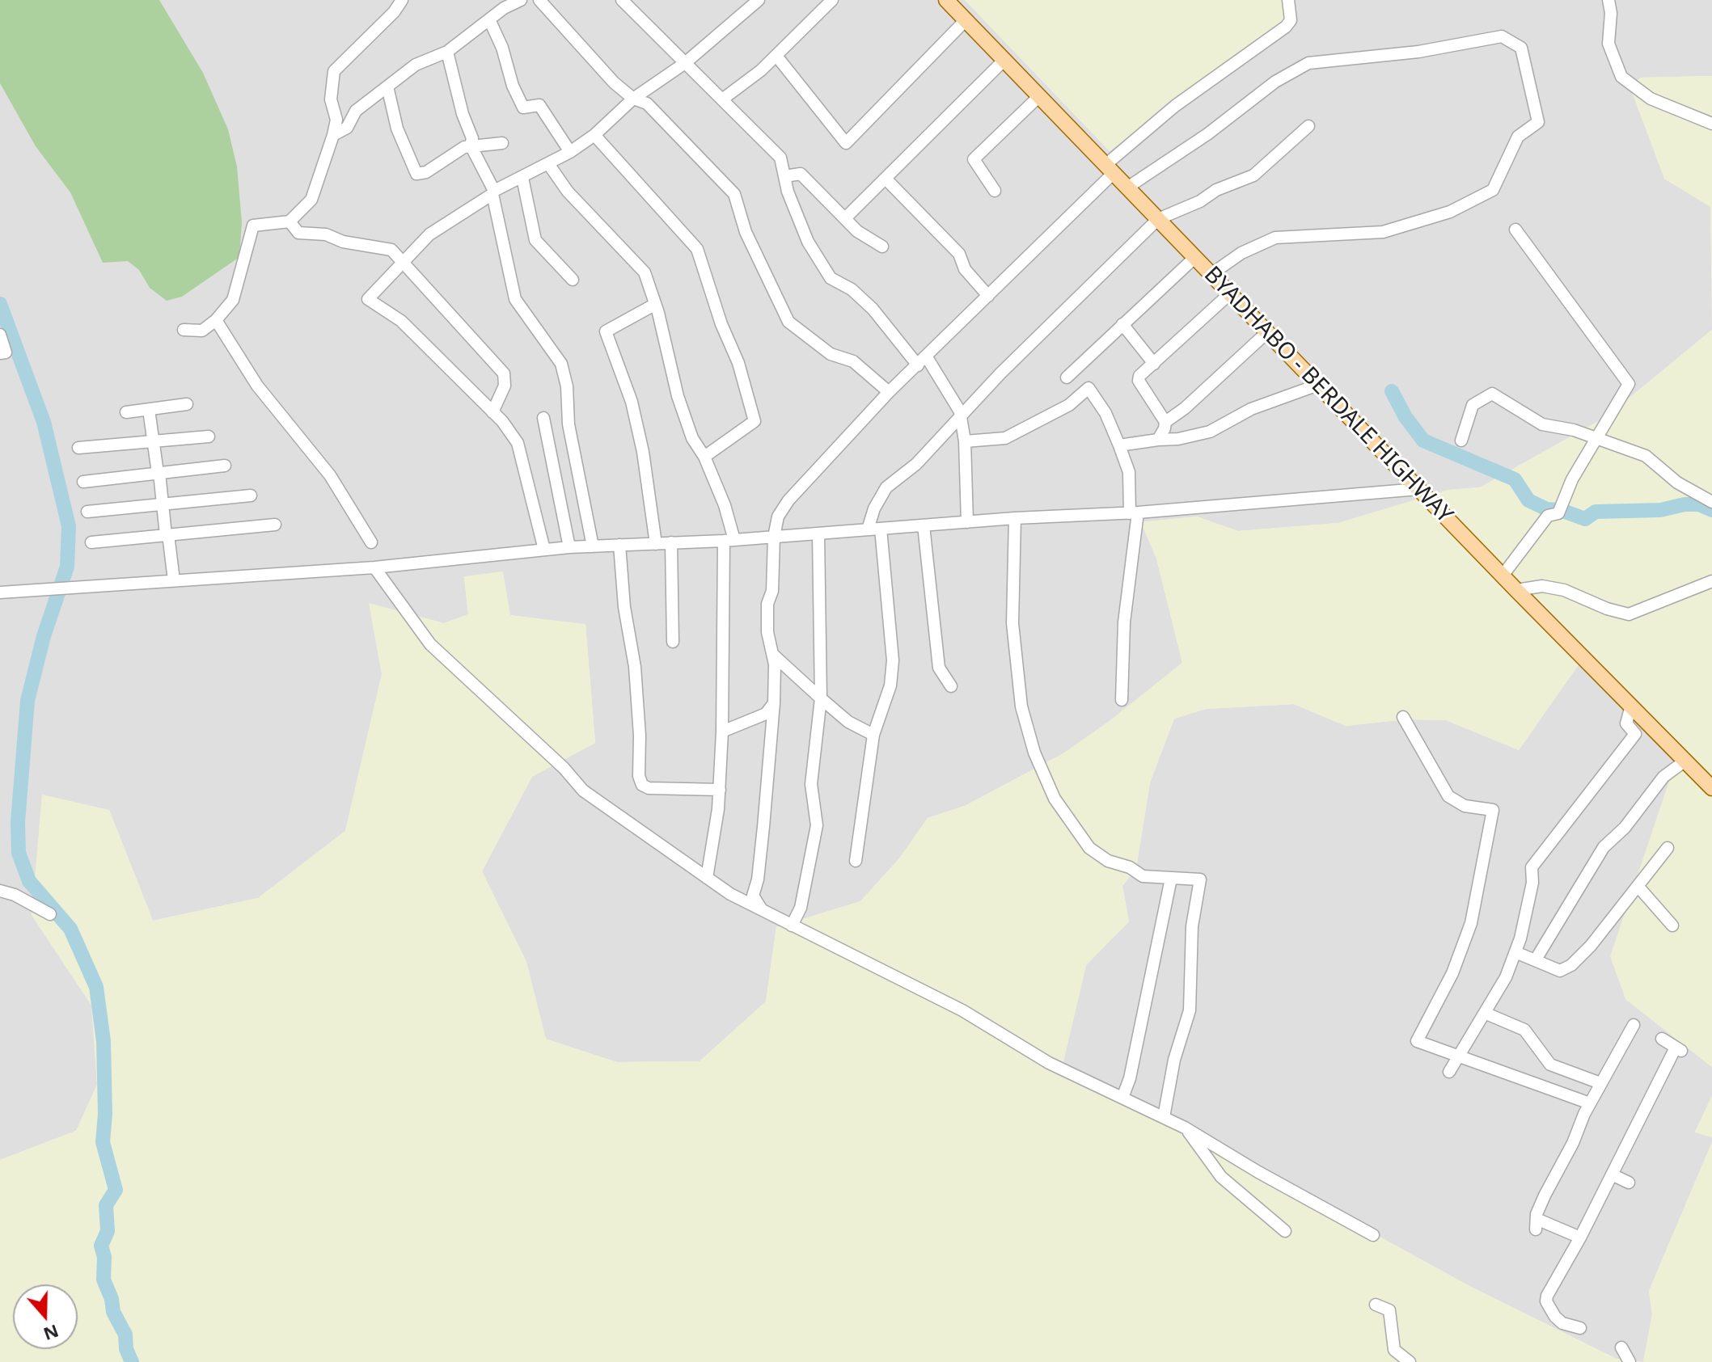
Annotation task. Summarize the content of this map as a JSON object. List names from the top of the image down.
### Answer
{
  "streets": {
    "main road": ["BYADHABO - BERDALE HIGHWAY"]
  },
  "north": "bottom"
}
